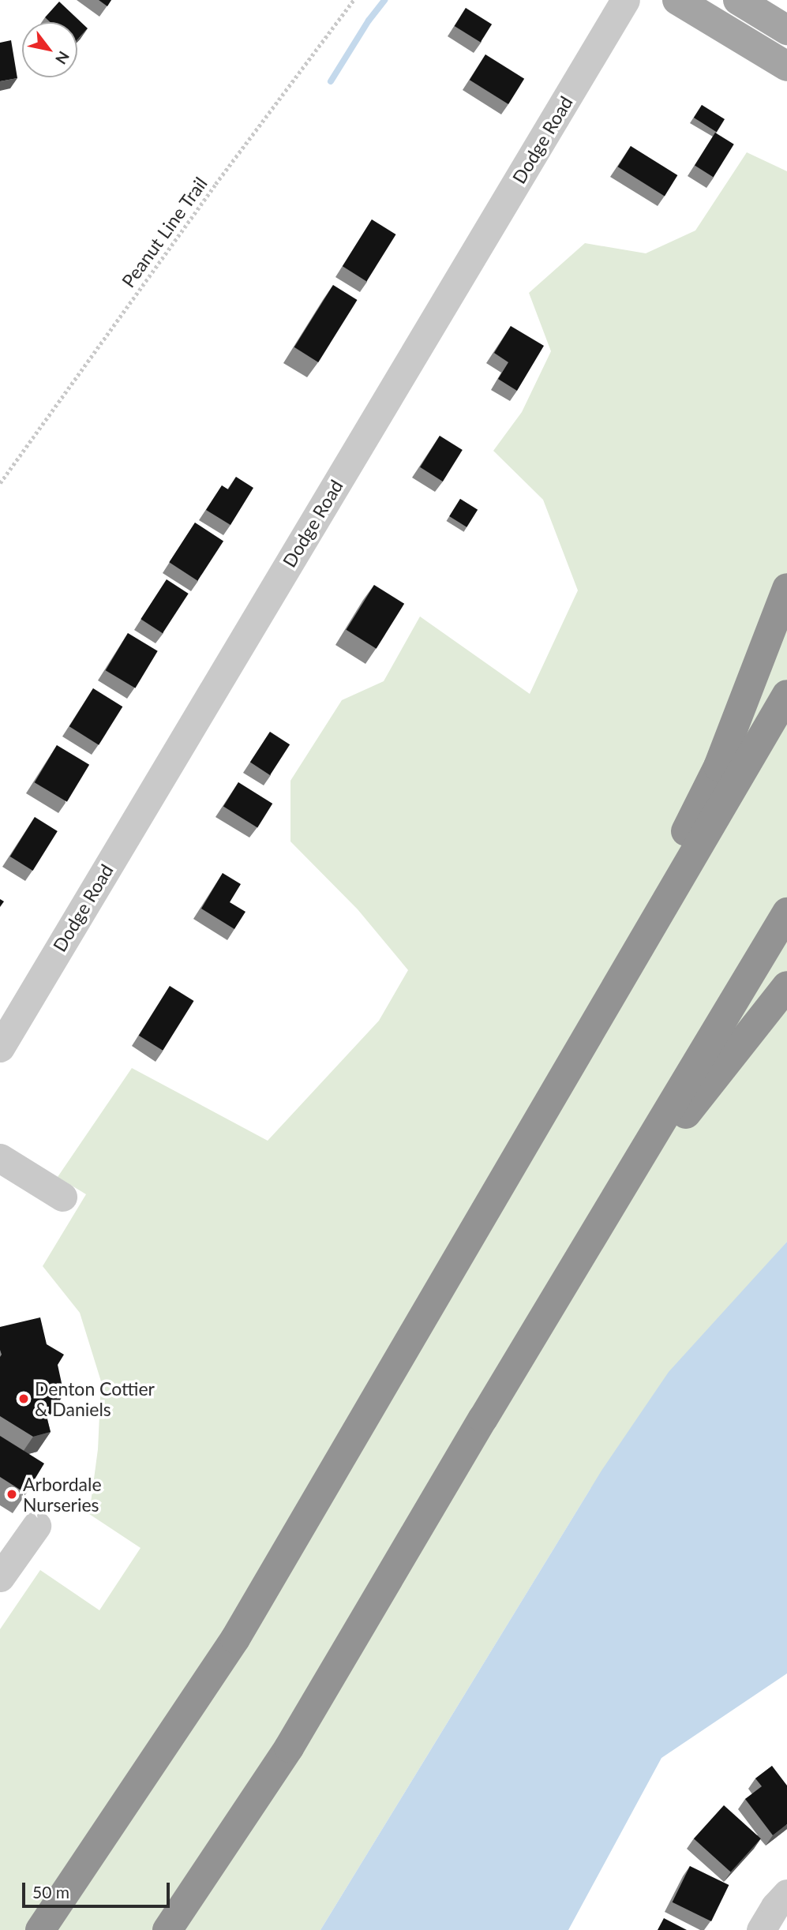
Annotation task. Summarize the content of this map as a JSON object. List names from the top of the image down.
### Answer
{
  "streets": {
    "street": ["Dodge Road"],
    "path": ["Peanut Line Trail"]
  },
  "places": ["Denton Cottier & Daniels", "Arbordale Nurseries"],
  "scale_bar": "50 m",
  "north": "bottom right"
}
